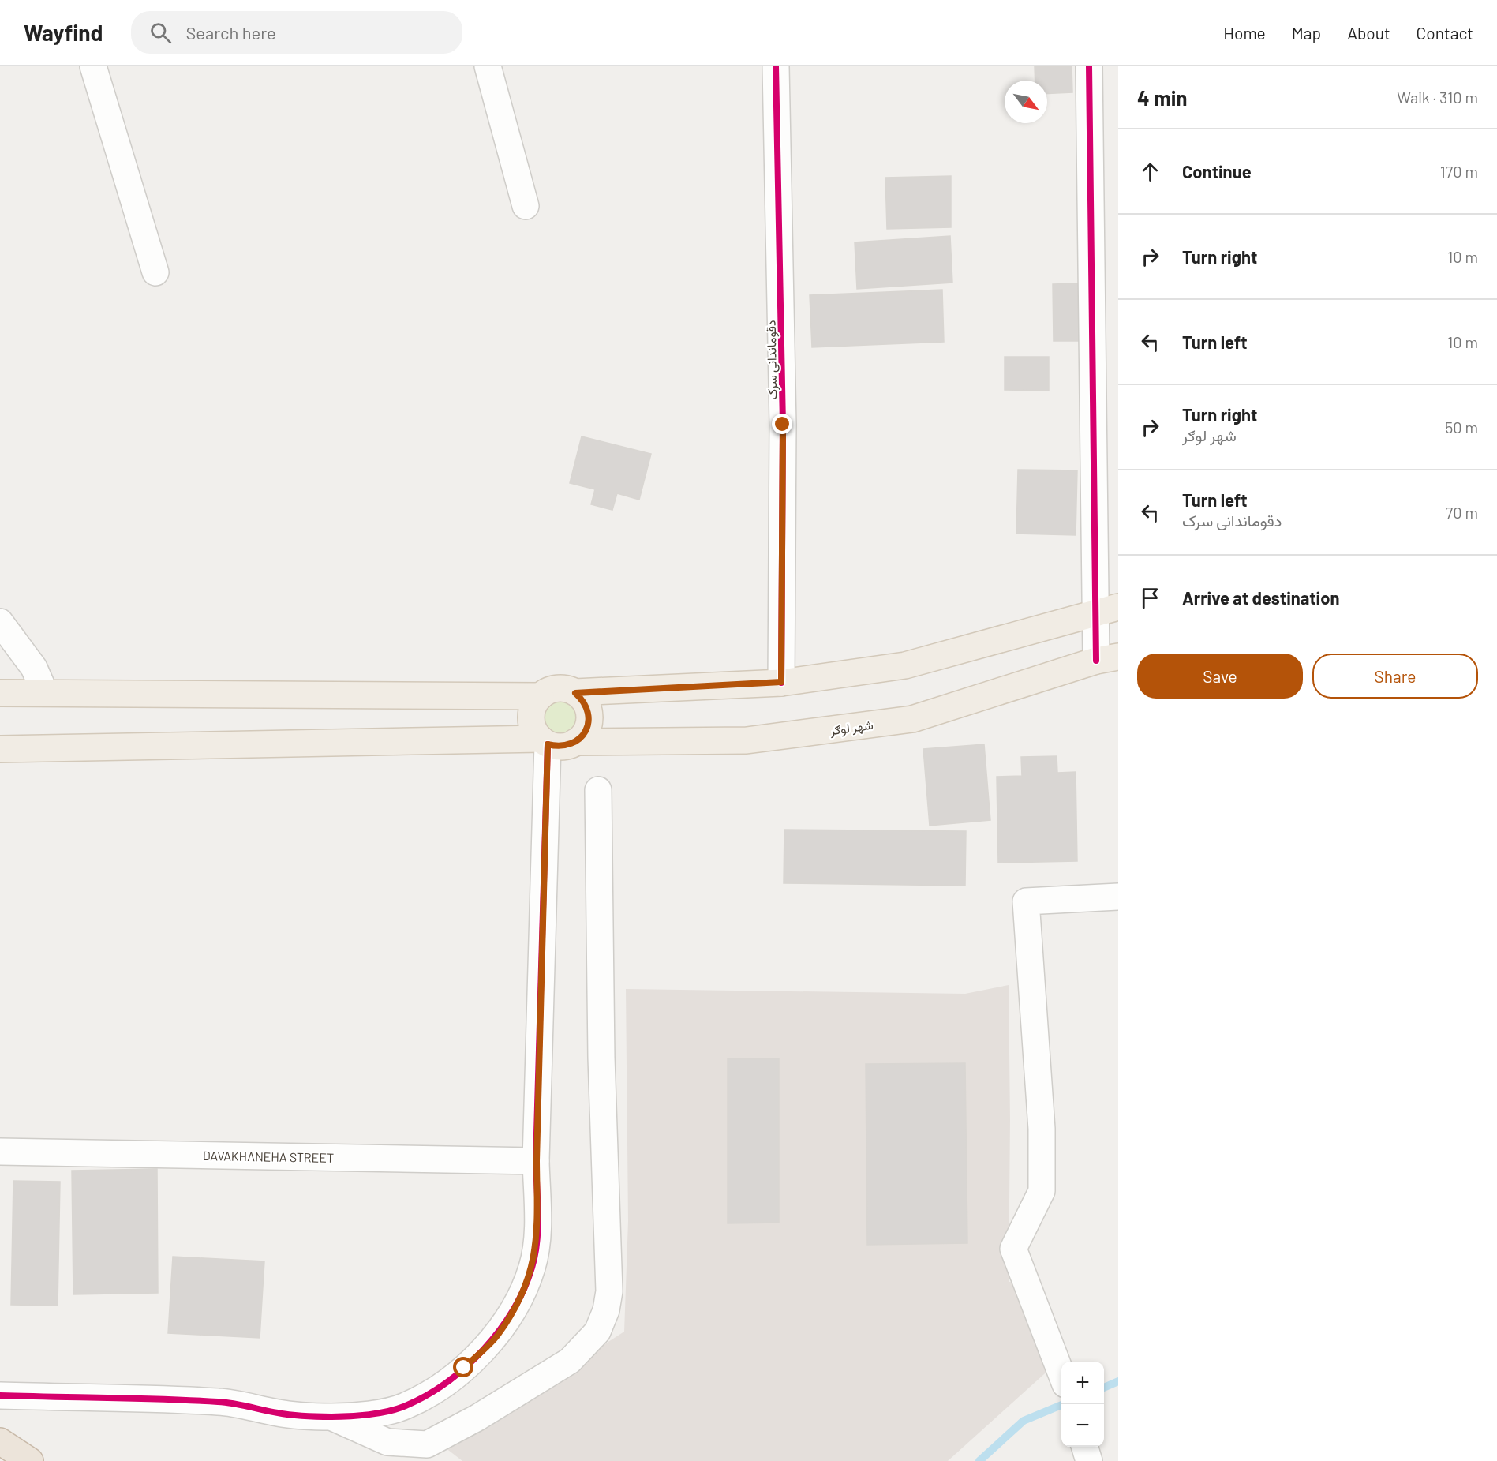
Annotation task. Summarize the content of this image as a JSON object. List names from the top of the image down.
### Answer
{
  "streets": {
    "main road": ["شهر لوګر"],
    "street": ["دقوماندانی سرک", "DAVAKHANEHA STREET"]
  },
  "north": "bottom right",
  "page": {
    "header": "Wayfind",
    "search": "Search here",
    "nav": [
      "Home",
      "Map",
      "About",
      "Contact"
    ],
    "heading": ["4 min", "Walk · 310 m"],
    "list": [
      ["Continue", "170 m"],
      ["Turn right", "10 m"],
      ["Turn left", "10 m"],
      ["Turn right", "شهر لوګر", "50 m"],
      ["Turn left", "دقوماندانی سرک", "70 m"],
      "Arrive at destination"
    ],
    "buttons": ["Save", "Share"],
    "map_buttons": ["+", "−"]
  }
}
